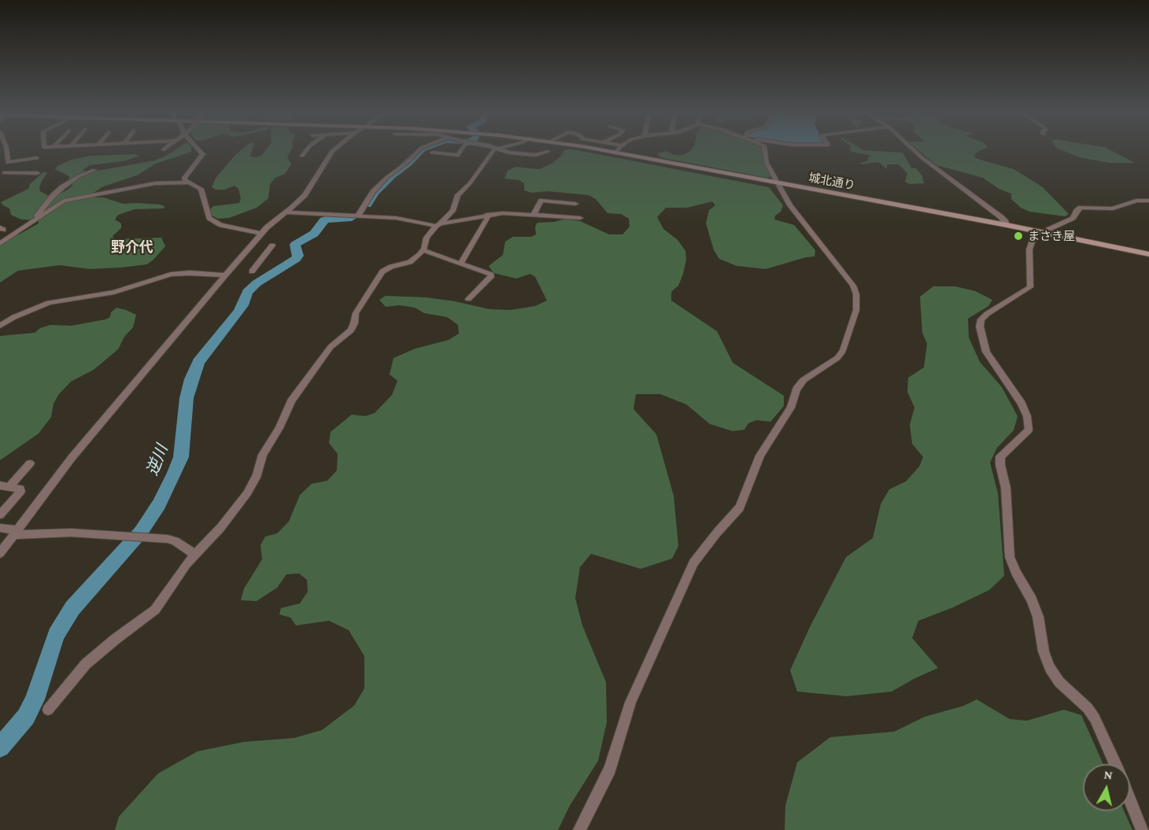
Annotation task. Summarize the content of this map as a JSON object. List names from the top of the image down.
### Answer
{
  "streets": {
    "street": ["城北通り"]
  },
  "districts": ["野介代"],
  "water": ["逆川"],
  "places": ["まさき屋"],
  "north": "top"
}
